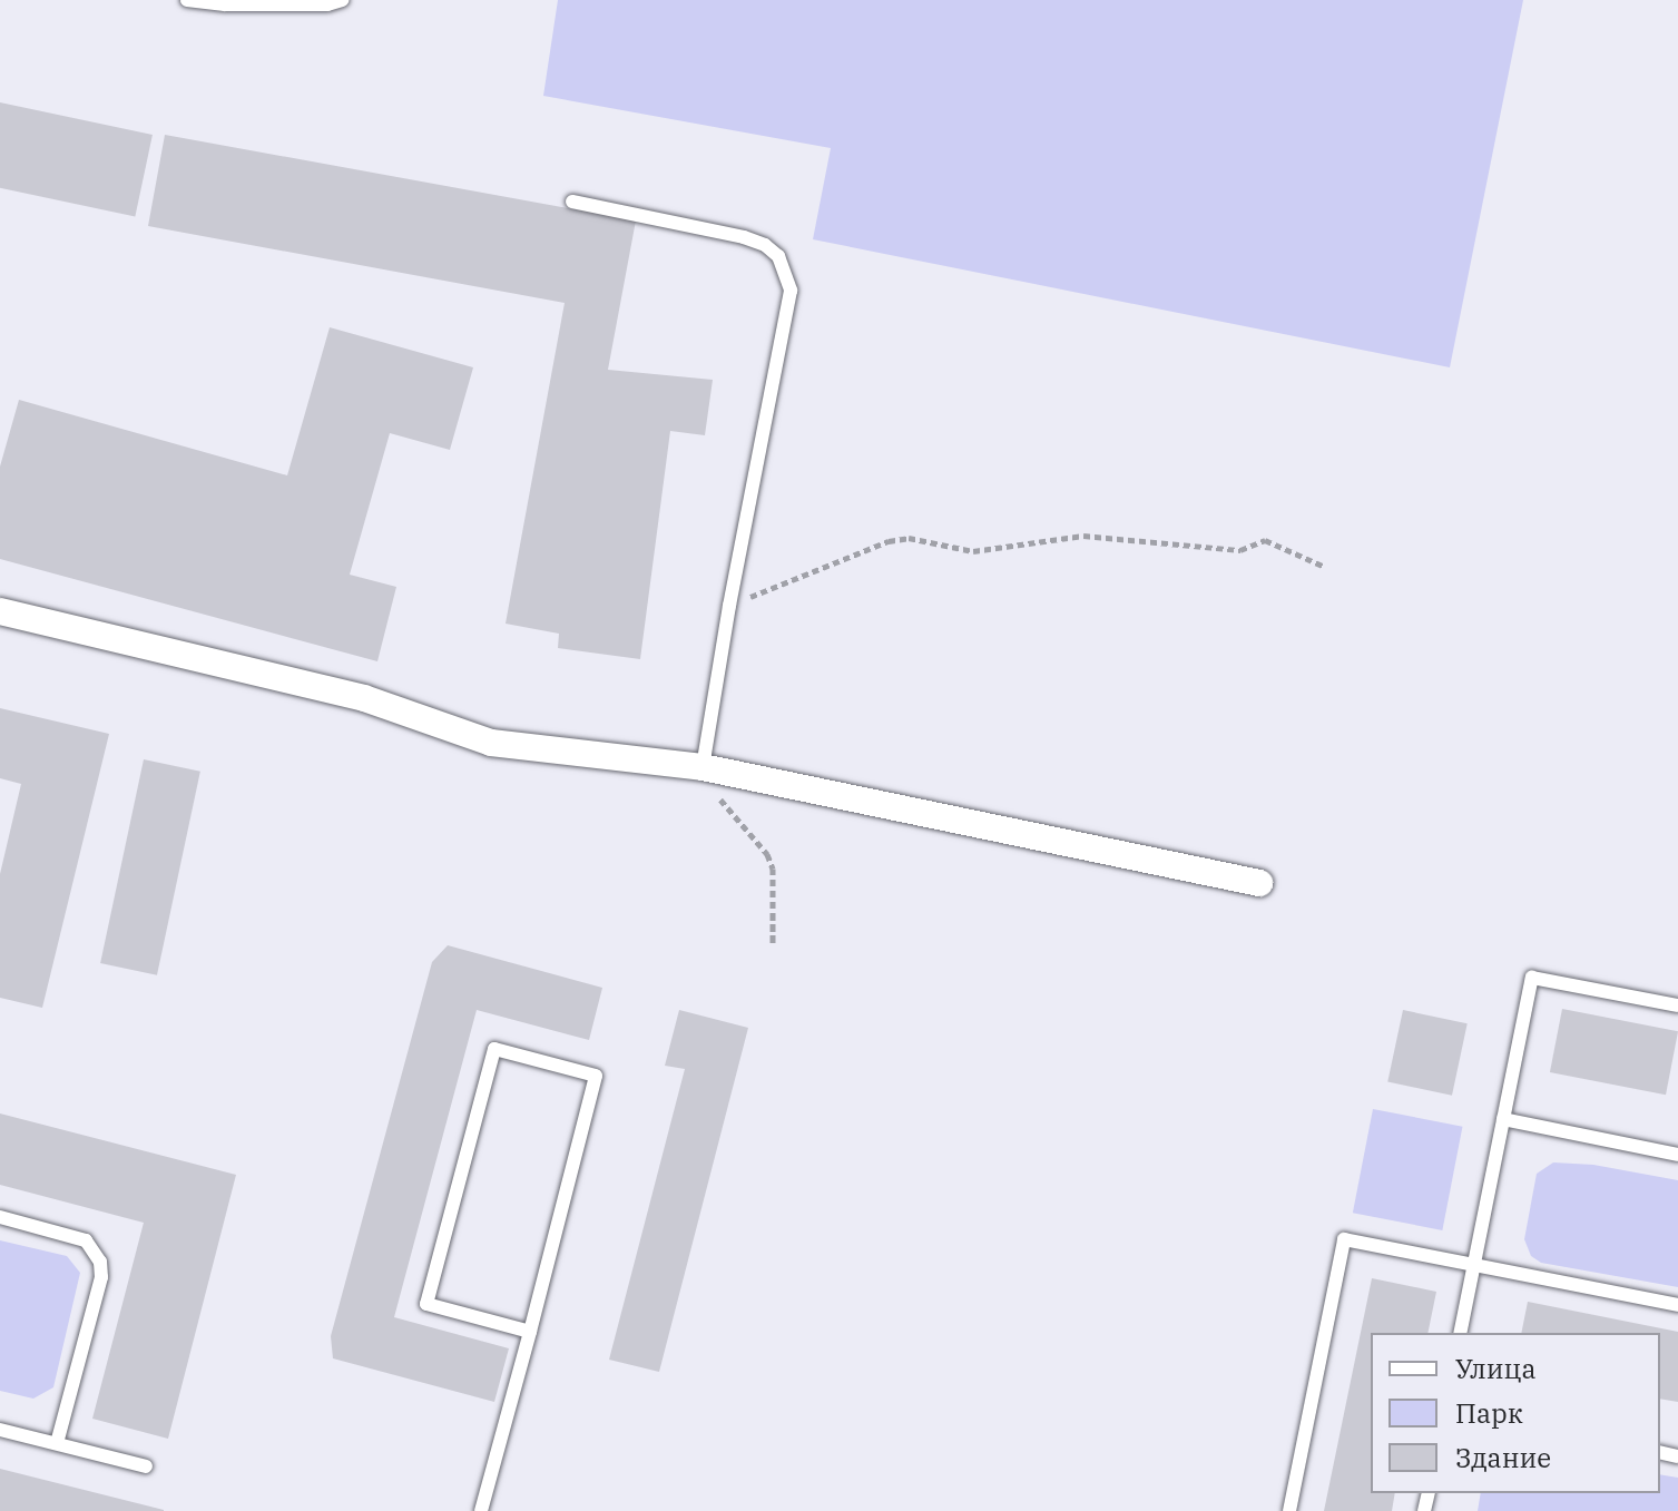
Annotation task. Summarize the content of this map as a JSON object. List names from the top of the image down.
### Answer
{
  "legend": ["Улица", "Парк", "Здание"]
}
